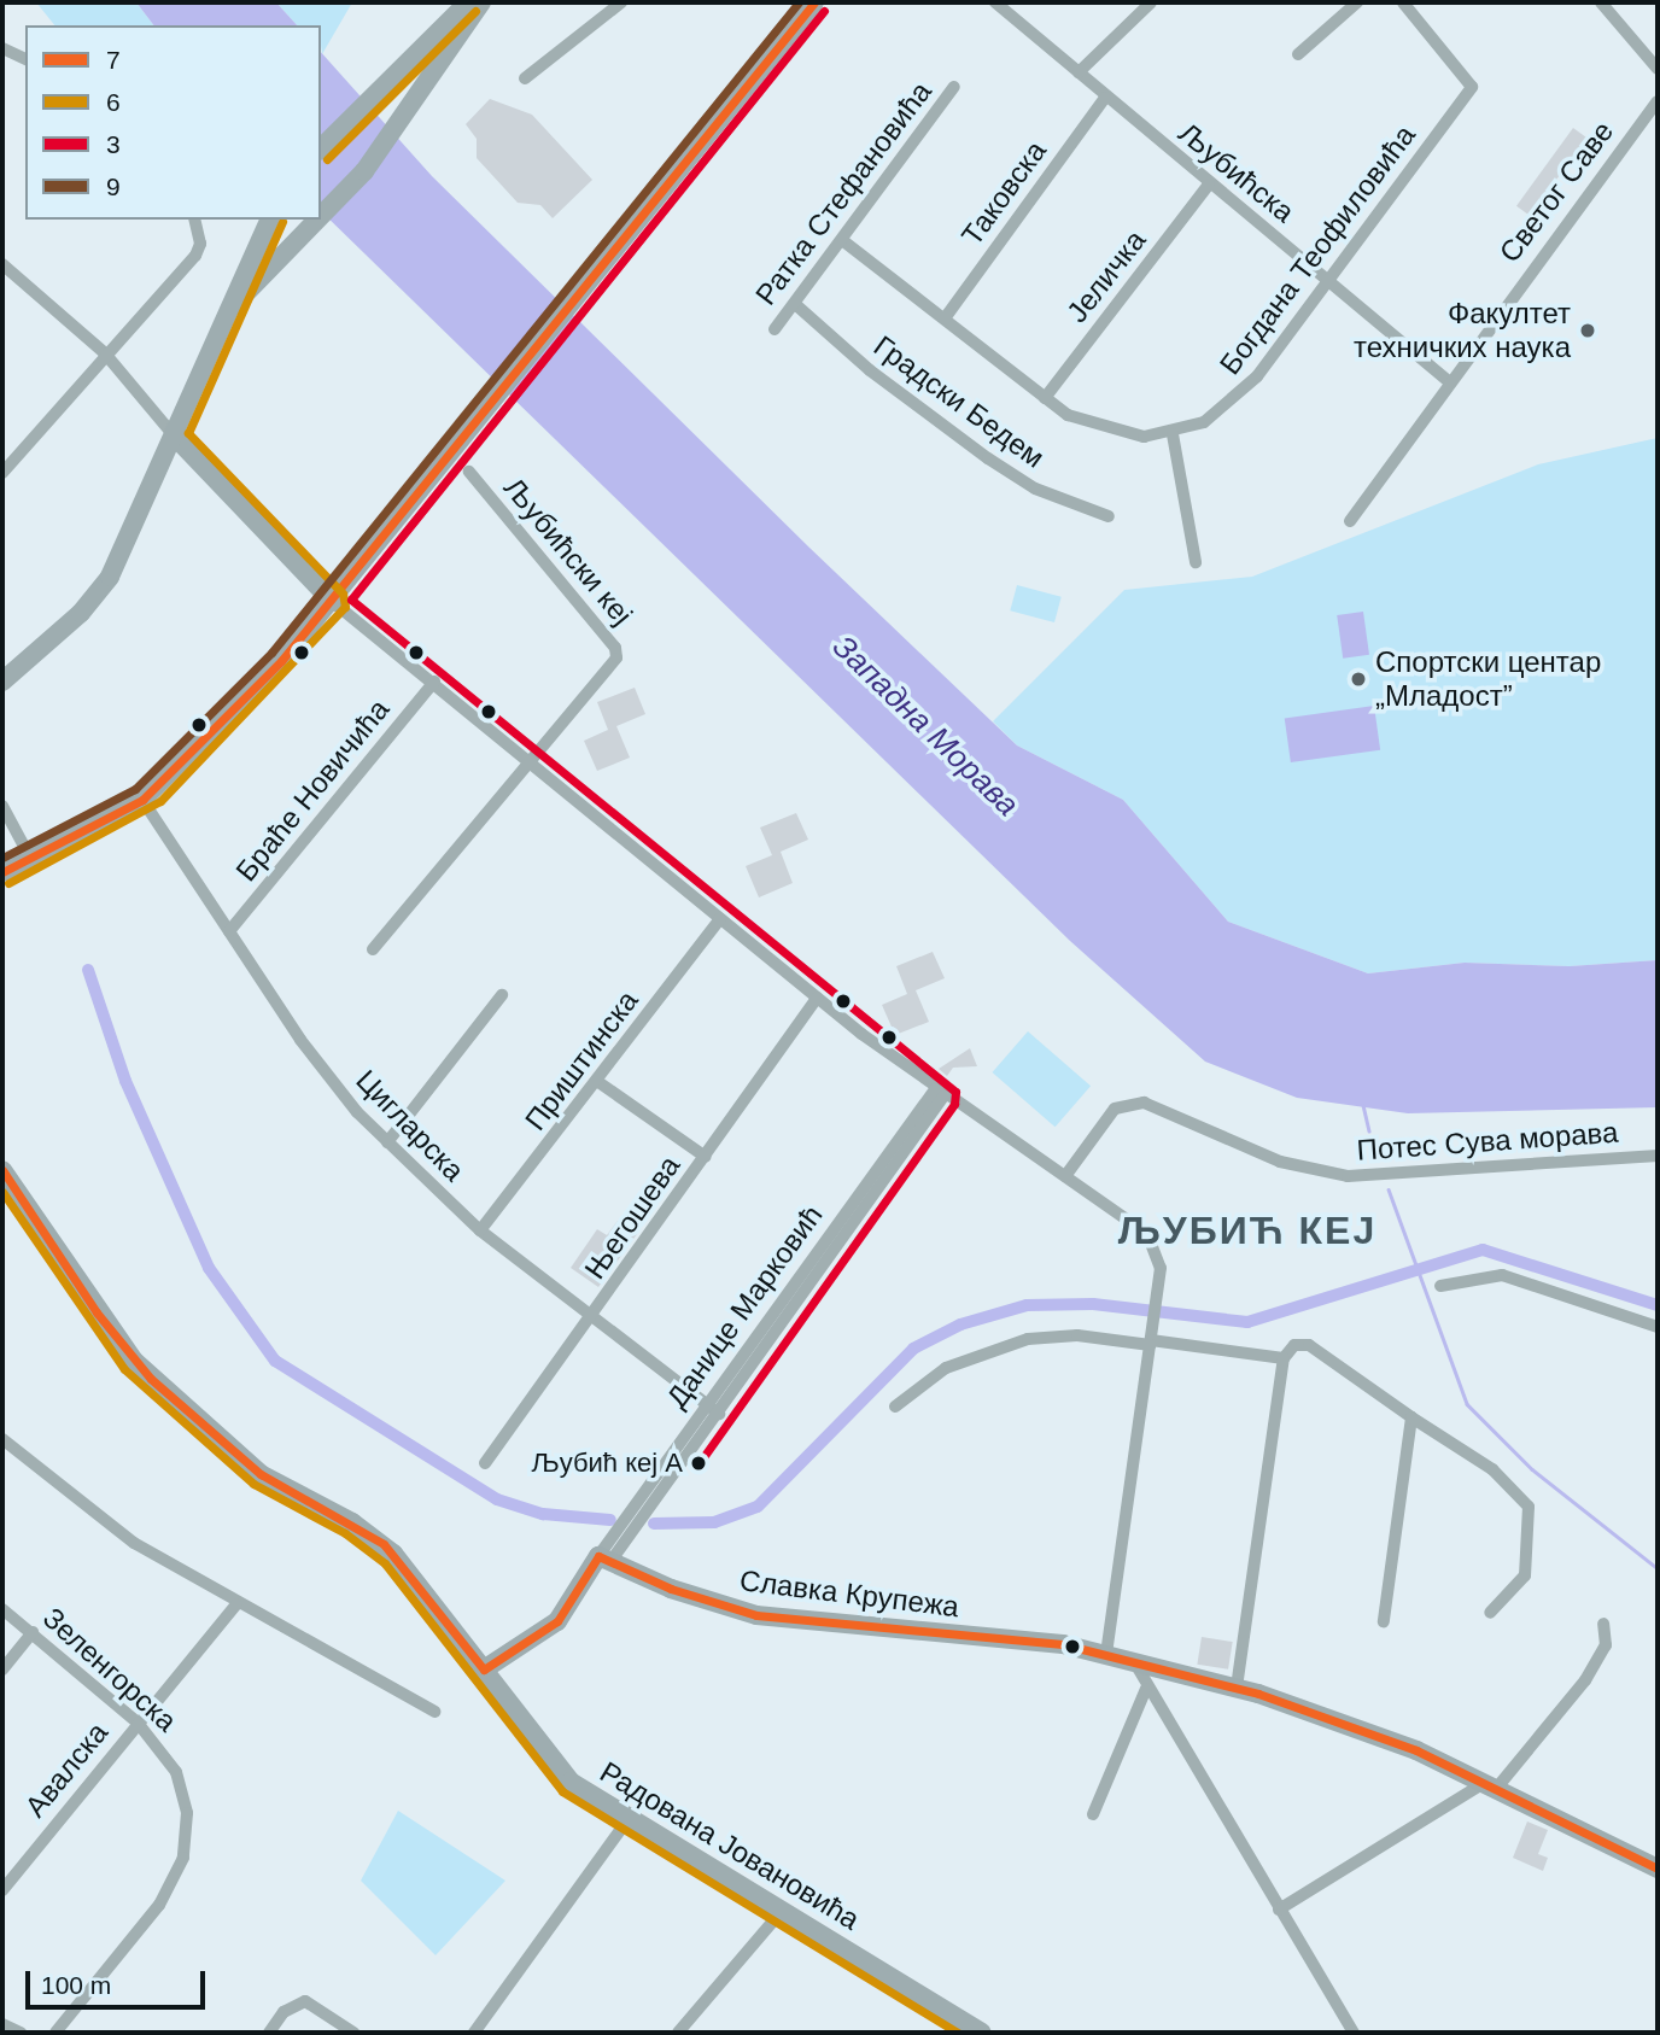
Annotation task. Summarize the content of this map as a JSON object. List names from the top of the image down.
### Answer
{
  "streets": {
    "main road": ["Славка Крупежа", "Радована Јовановића"],
    "street": [
      "Љубићска",
      "Светог Саве",
      "Ратка Стефановића",
      "Таковска",
      "Богдана Теофиловића",
      "Јеличка",
      "Градски Бедем",
      "Љубићски кеј",
      "Браће Новичића",
      "Приштинска",
      "Цигларска",
      "Потес Сува морава",
      "Његошева",
      "Данице Марковић",
      "Зеленгорска",
      "Авалска"
    ]
  },
  "crossings": [
    ["Љубићска", "Светог Саве"],
    ["Љубићска", "Таковска"],
    ["Љубићска", "Богдана Теофиловића"],
    ["Љубићска", "Јеличка"],
    ["Ратка Стефановића", "Богдана Теофиловића"],
    ["Ратка Стефановића", "Градски Бедем"],
    ["Таковска", "Богдана Теофиловића"],
    ["Богдана Теофиловића", "Јеличка"],
    ["Браће Новичића", "Цигларска"],
    ["Приштинска", "Цигларска"],
    ["Цигларска", "Његошева"],
    ["Цигларска", "Данице Марковић"],
    ["Данице Марковић", "Славка Крупежа"],
    ["Зеленгорска", "Авалска"]
  ],
  "districts": ["ЉУБИЋ КЕЈ"],
  "water": ["Западна Морава"],
  "places": ["Факултет техничких наука", "Спортски центар „Младост”", "Љубић кеј А"],
  "lines": [
    "transit line 7",
    "transit line 9",
    "transit line 6",
    "transit line 3"
  ],
  "legend": [
    "7",
    "6",
    "3",
    "9"
  ],
  "scale_bar": "100 m"
}
